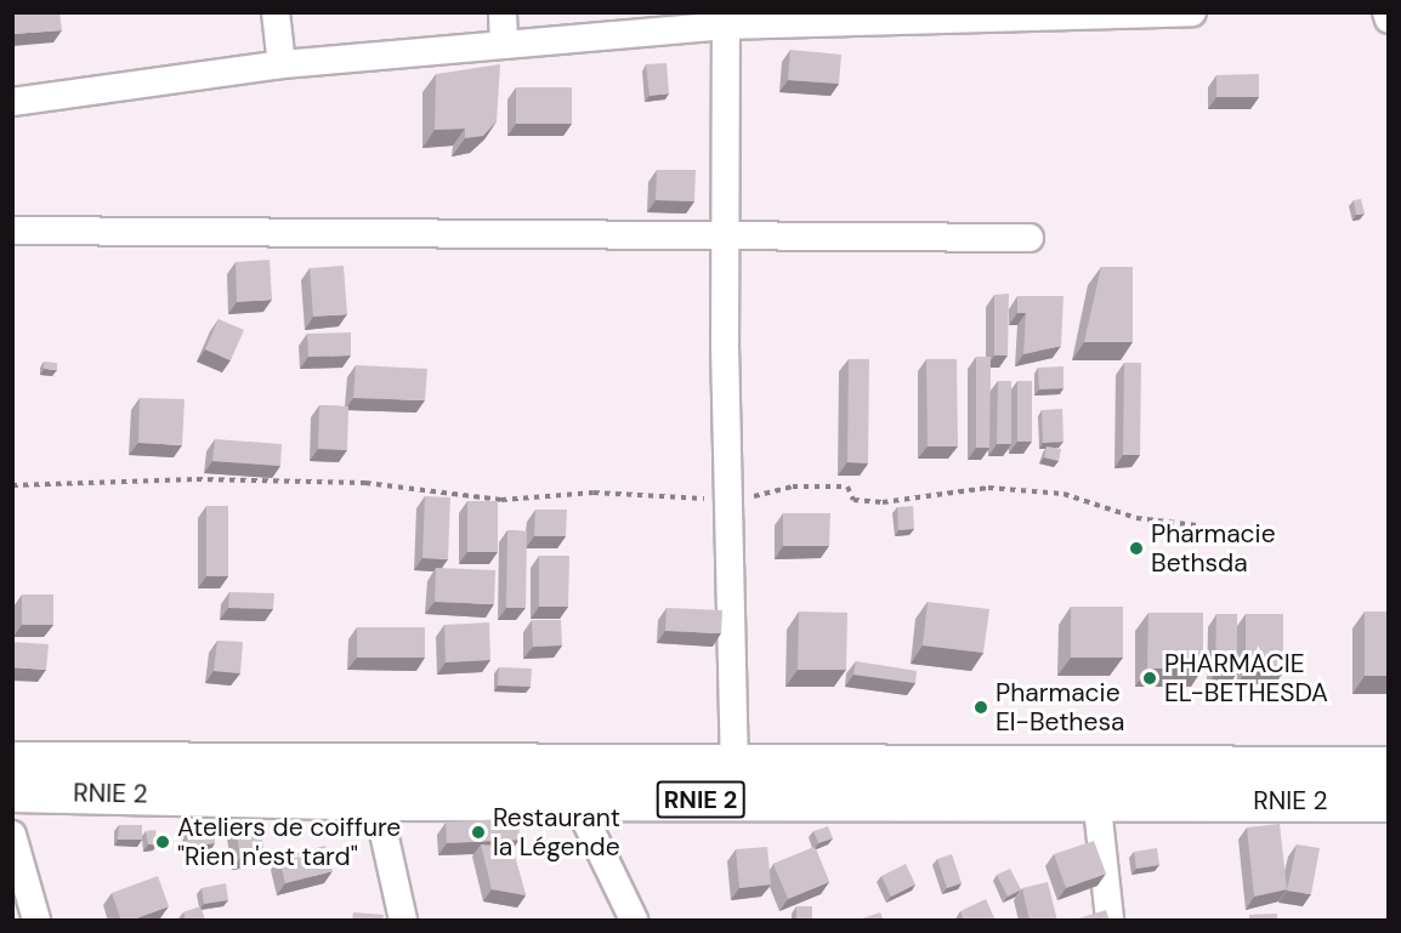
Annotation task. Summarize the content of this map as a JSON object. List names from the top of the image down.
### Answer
{
  "streets": {
    "highway": ["RNIE 2"]
  },
  "places": [
    "Pharmacie Bethsda",
    "PHARMACIE EL-BETHESDA",
    "Pharmacie El-Bethesa",
    "Restaurant la Légende",
    "Ateliers de coiffure \"Rien n'est tard\""
  ]
}
